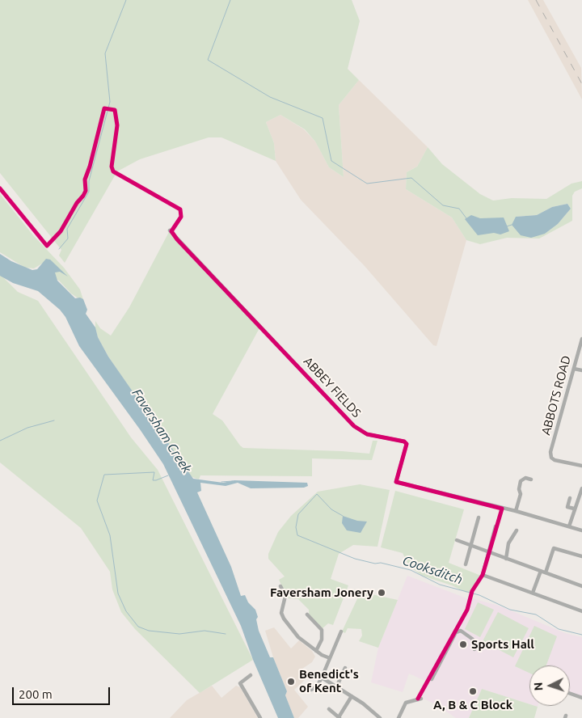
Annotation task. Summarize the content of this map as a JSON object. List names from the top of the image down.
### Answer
{
  "streets": {
    "street": ["ABBEY FIELDS", "ABBOTS ROAD"]
  },
  "water": ["Faversham Creek", "Cooksditch"],
  "places": [
    "Faversham Jonery",
    "Sports Hall",
    "Benedict's of Kent",
    "A, B & C Block"
  ],
  "scale_bar": "200 m",
  "north": "left"
}
